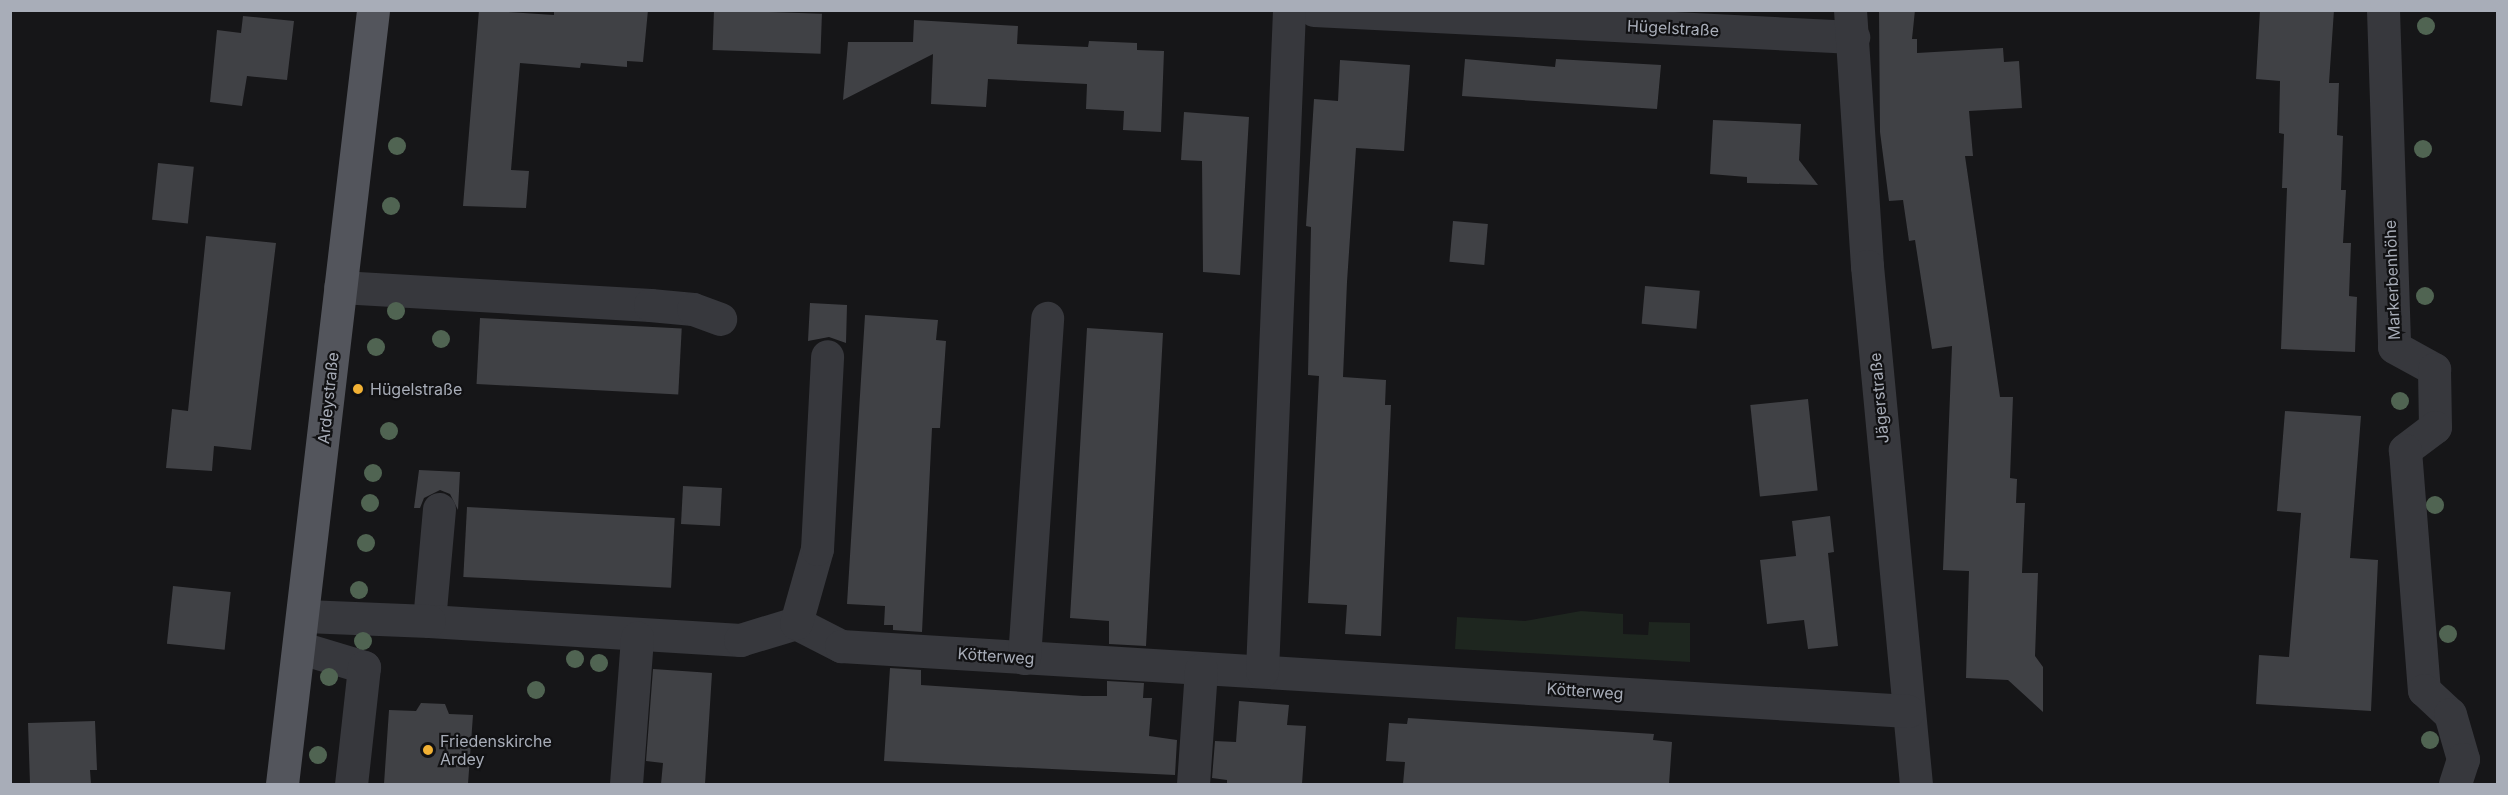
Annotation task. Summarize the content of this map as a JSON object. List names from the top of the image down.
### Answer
{
  "streets": {
    "main road": ["Ardeystraße"],
    "street": [
      "Hügelstraße",
      "Markerbenhöhe",
      "Jägerstraße",
      "Kötterweg"
    ]
  },
  "crossings": [
    ["Hügelstraße", "Jägerstraße"],
    ["Jägerstraße", "Kötterweg"]
  ],
  "places": ["Hügelstraße", "Friedenskirche Ardey"]
}
